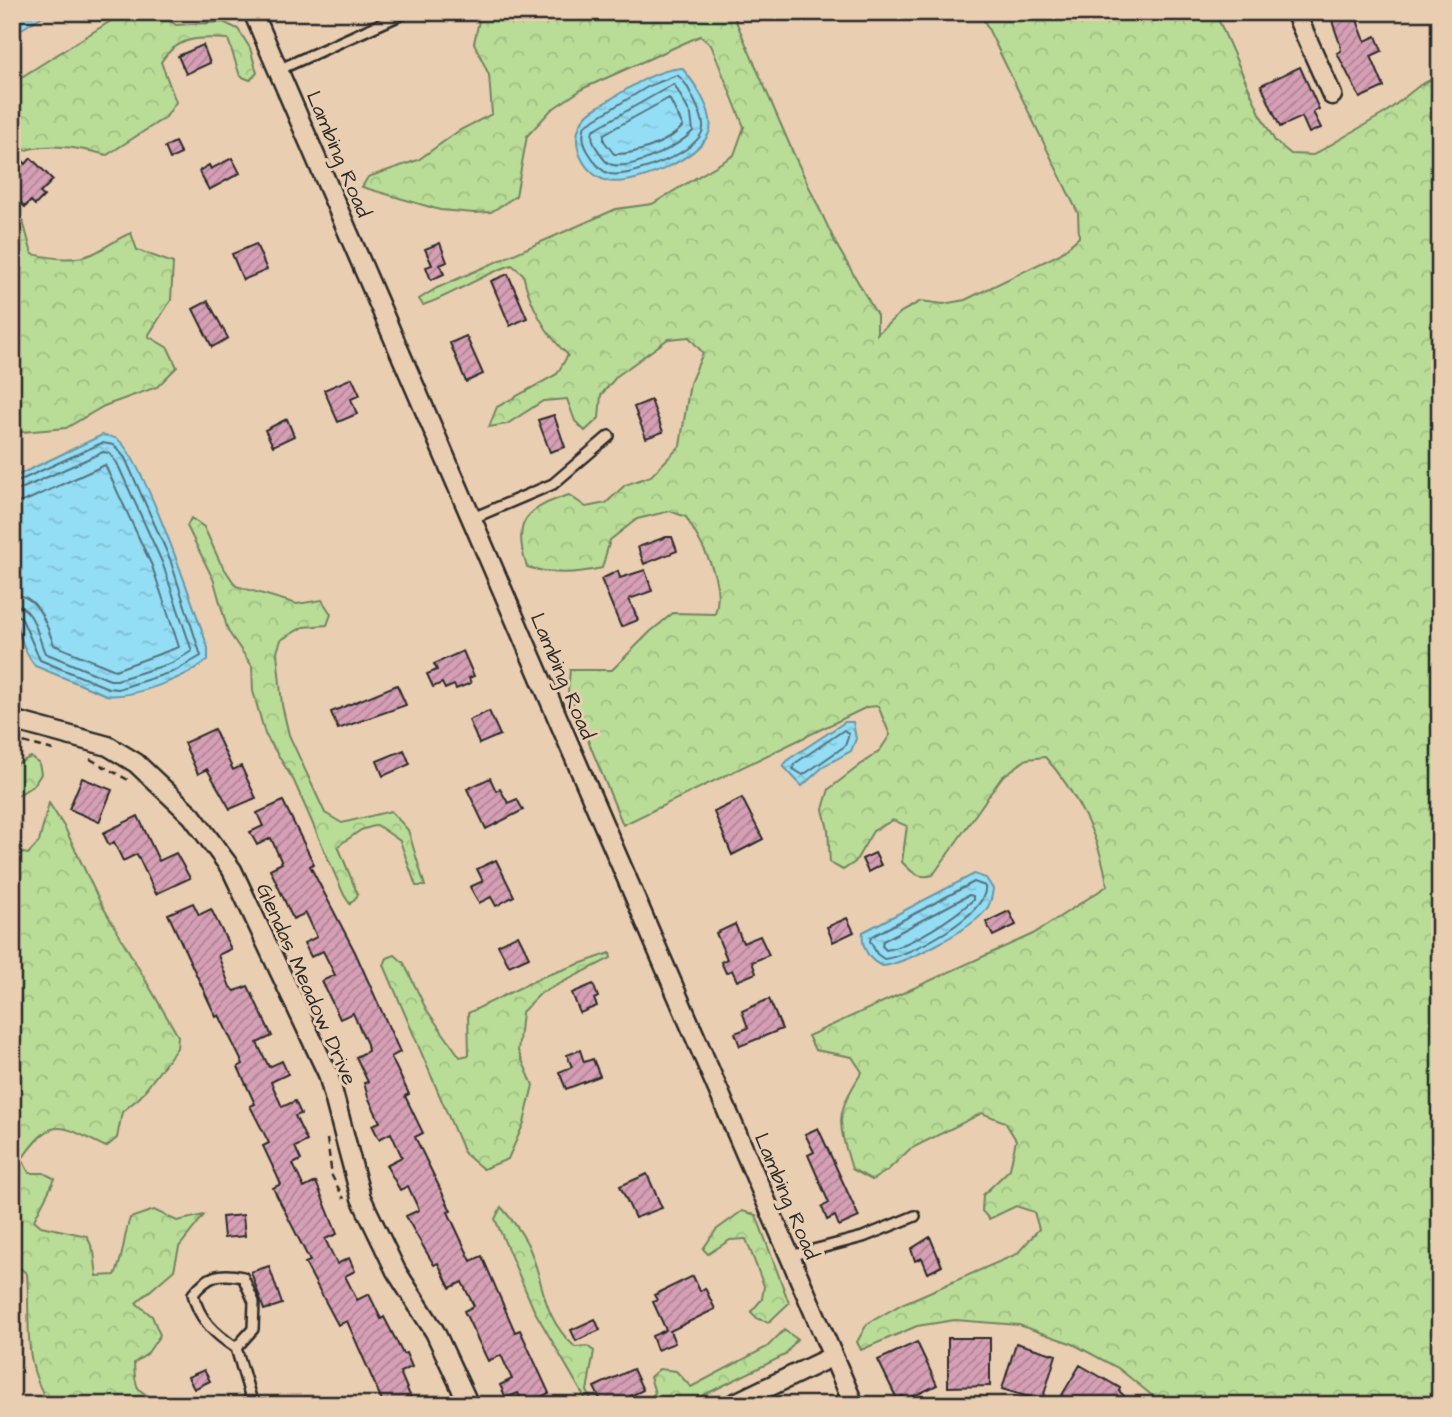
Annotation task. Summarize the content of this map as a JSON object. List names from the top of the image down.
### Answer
{
  "streets": {
    "street": ["Lambing Road", "Glendas Meadow Drive"]
  }
}
